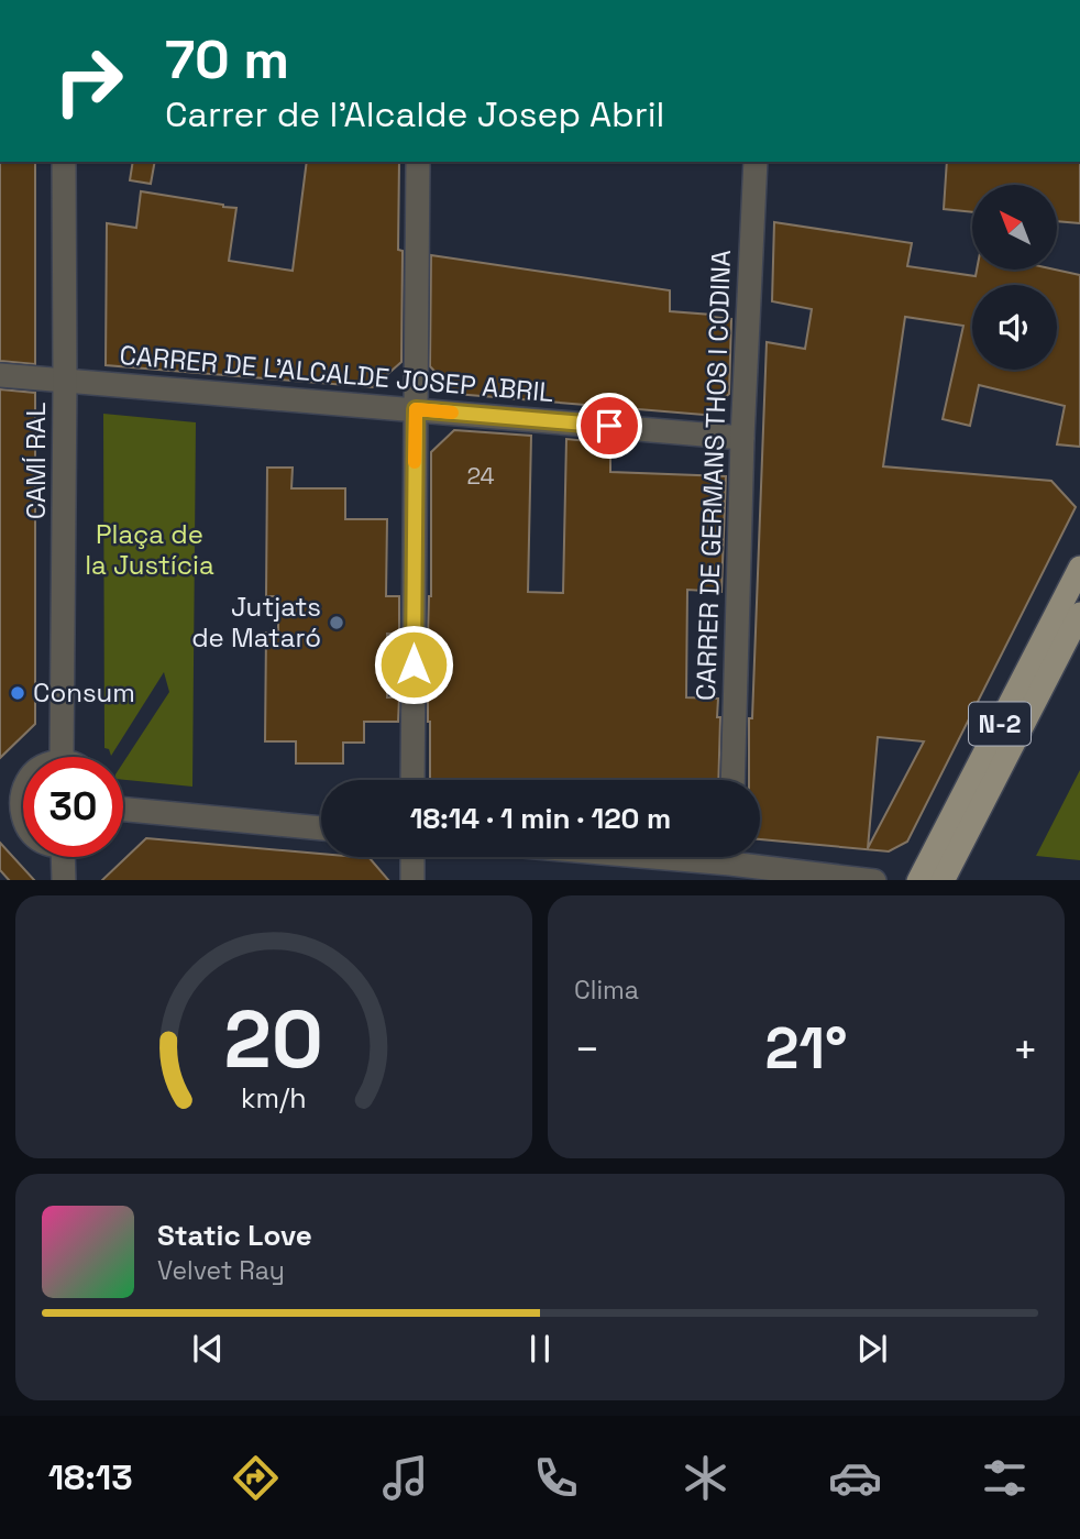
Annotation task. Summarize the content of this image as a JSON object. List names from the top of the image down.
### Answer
{
  "streets": {
    "main road": ["N-2"],
    "street": ["CARRER DE L'ALCALDE JOSEP ABRIL", "CAMÍ RAL", "CARRER DE GERMANS THOS I CODINA"]
  },
  "crossings": [
    ["CARRER DE L'ALCALDE JOSEP ABRIL", "CAMÍ RAL"],
    ["CARRER DE L'ALCALDE JOSEP ABRIL", "CARRER DE GERMANS THOS I CODINA"]
  ],
  "parks": ["Plaça de la Justícia"],
  "places": ["Jutjats de Mataró", "Consum"],
  "house_numbers": ["24"],
  "north": "top left",
  "page": {
    "turn": ["70 m", "Carrer de l'Alcalde Josep Abril"],
    "limit": "30",
    "trip": "18:14 · 1 min · 120 m",
    "tile": "Clima",
    "heat": ["−", "21°", "+"],
    "song": ["Static Love", "Velvet Ray"],
    "tabs": "18:13",
    "gauge": ["20", "km/h"]
  }
}
